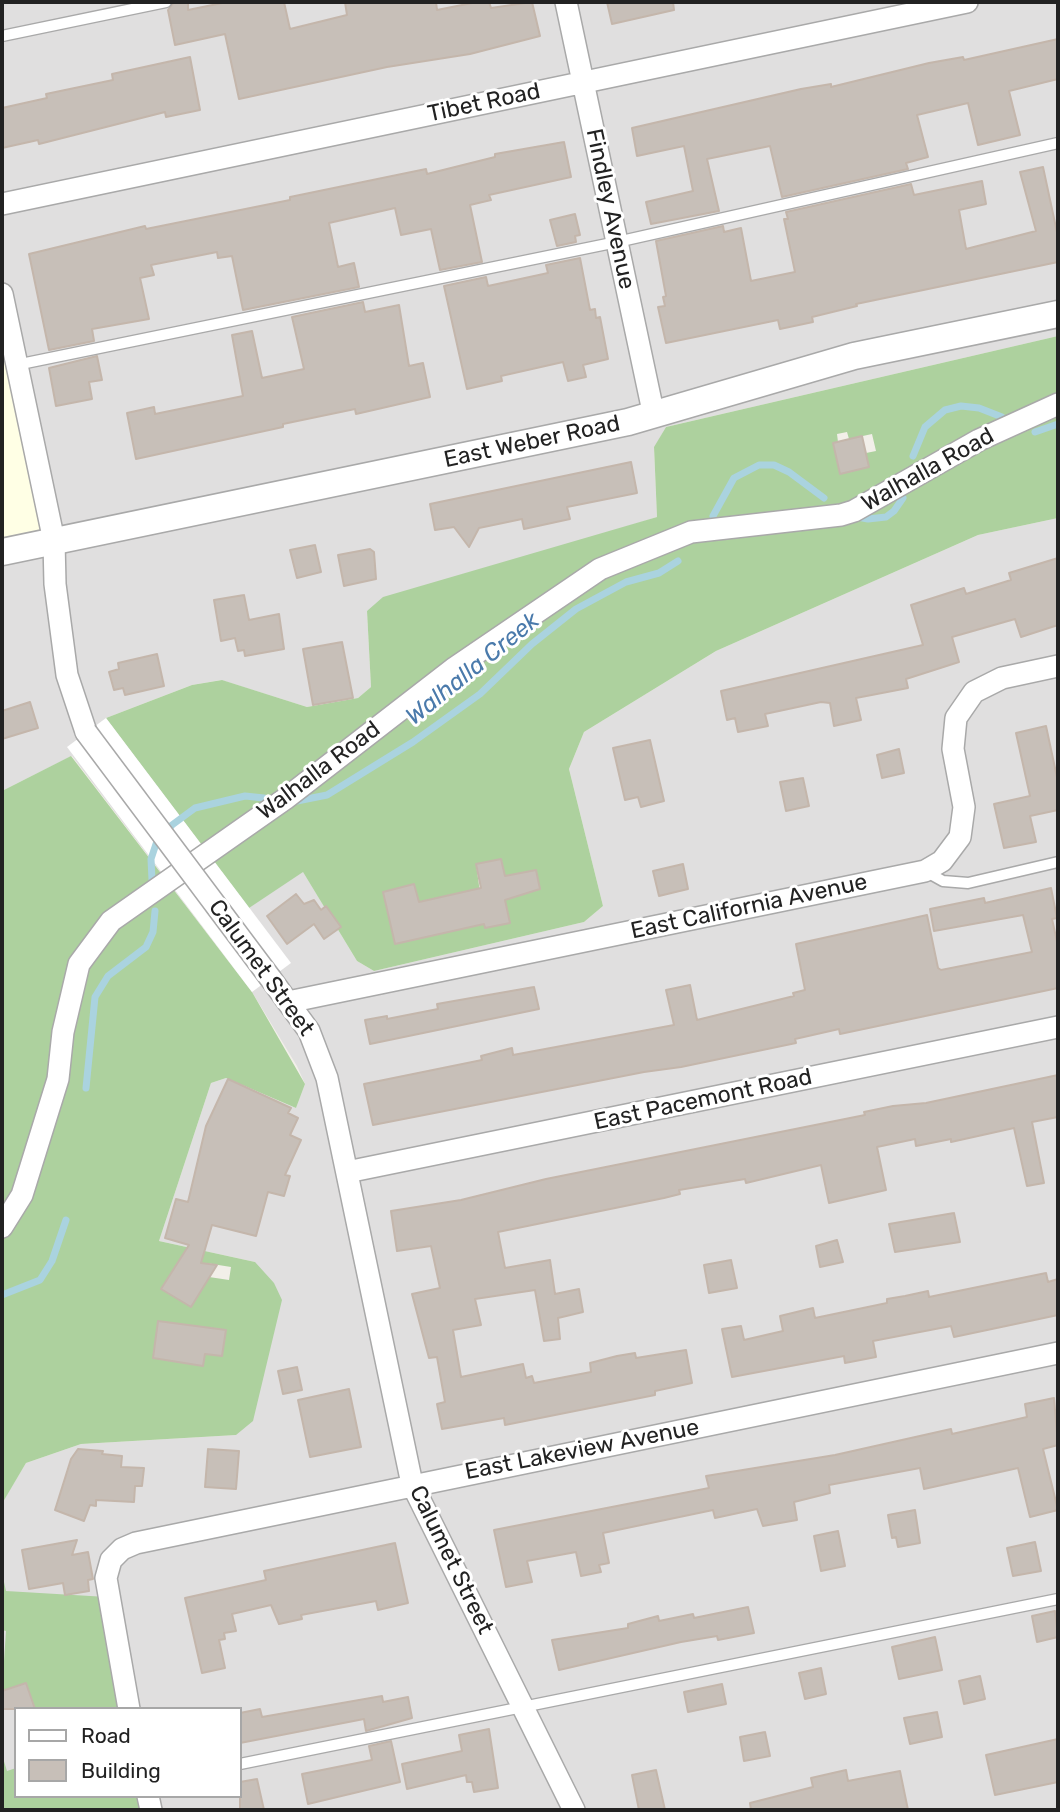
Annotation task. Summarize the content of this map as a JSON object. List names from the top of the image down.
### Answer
{
  "streets": {
    "street": [
      "Tibet Road",
      "Findley Avenue",
      "East Weber Road",
      "Walhalla Road",
      "East California Avenue",
      "Calumet Street",
      "East Pacemont Road",
      "East Lakeview Avenue"
    ]
  },
  "crossings": [
    ["Tibet Road", "Findley Avenue"],
    ["Findley Avenue", "East Weber Road"],
    ["East Weber Road", "Calumet Street"],
    ["East California Avenue", "Calumet Street"],
    ["Calumet Street", "East Pacemont Road"],
    ["Calumet Street", "East Lakeview Avenue"]
  ],
  "water": ["Walhalla Creek"],
  "legend": ["Road", "Building"]
}
